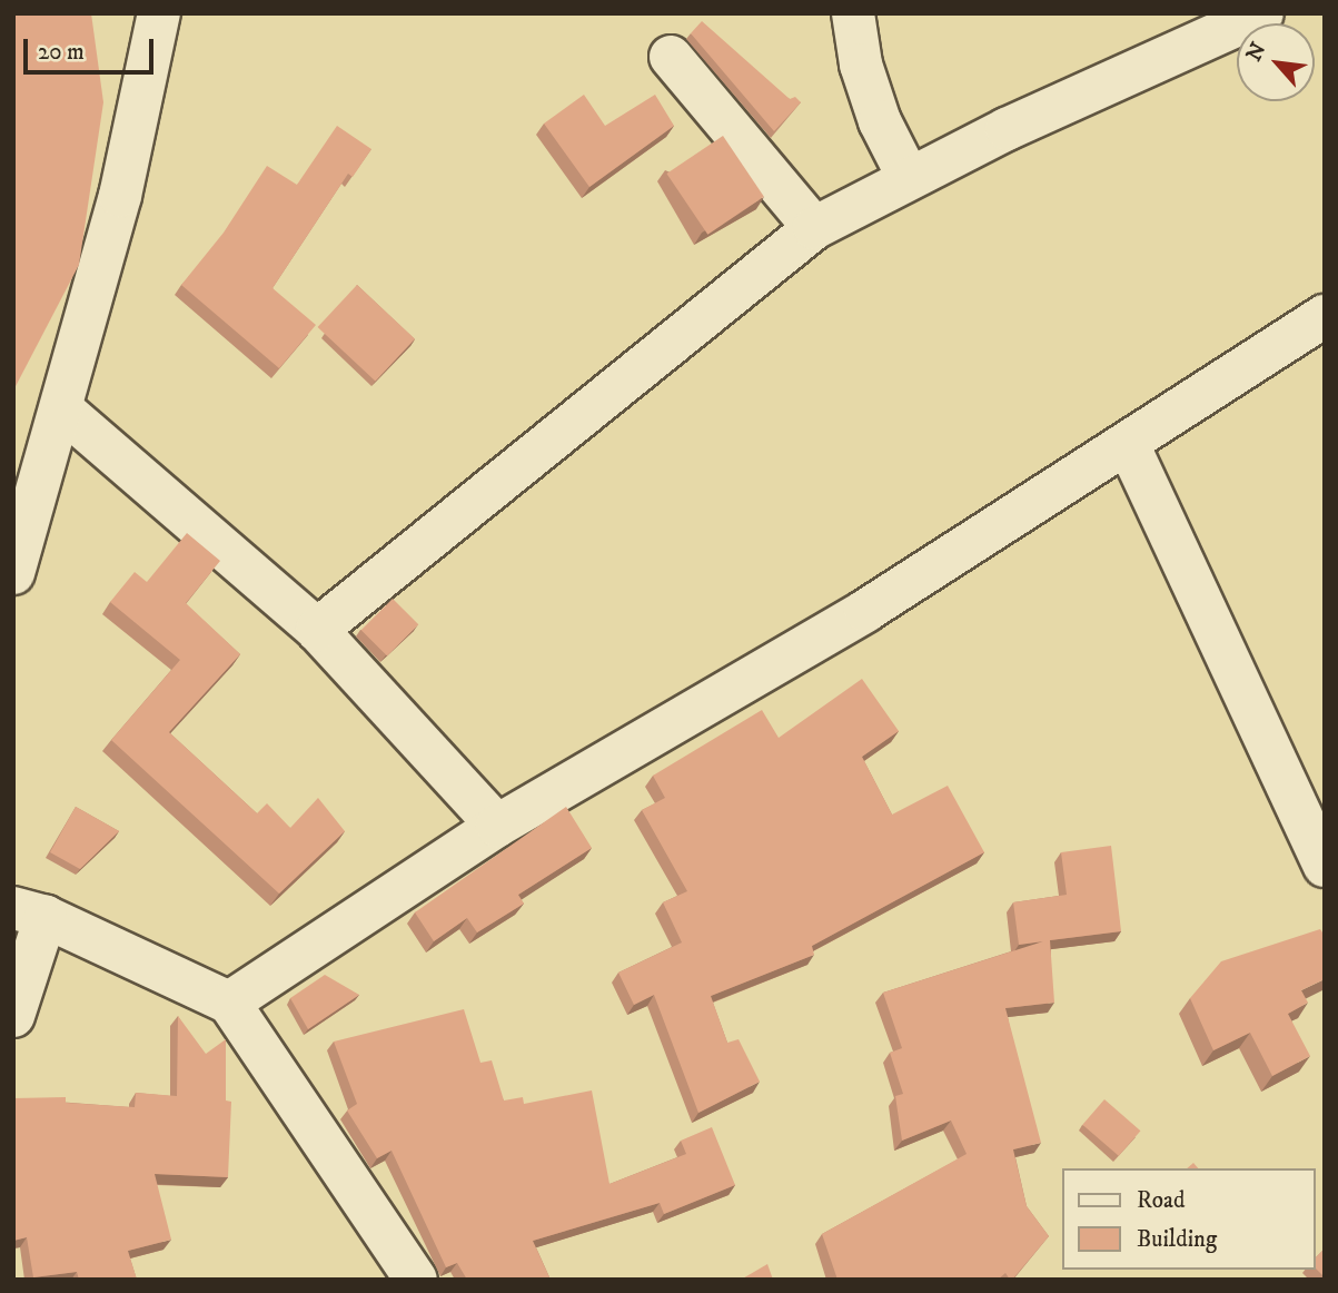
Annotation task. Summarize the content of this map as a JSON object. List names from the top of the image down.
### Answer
{
  "legend": ["Road", "Building"],
  "scale_bar": "20 m",
  "north": "top left"
}
